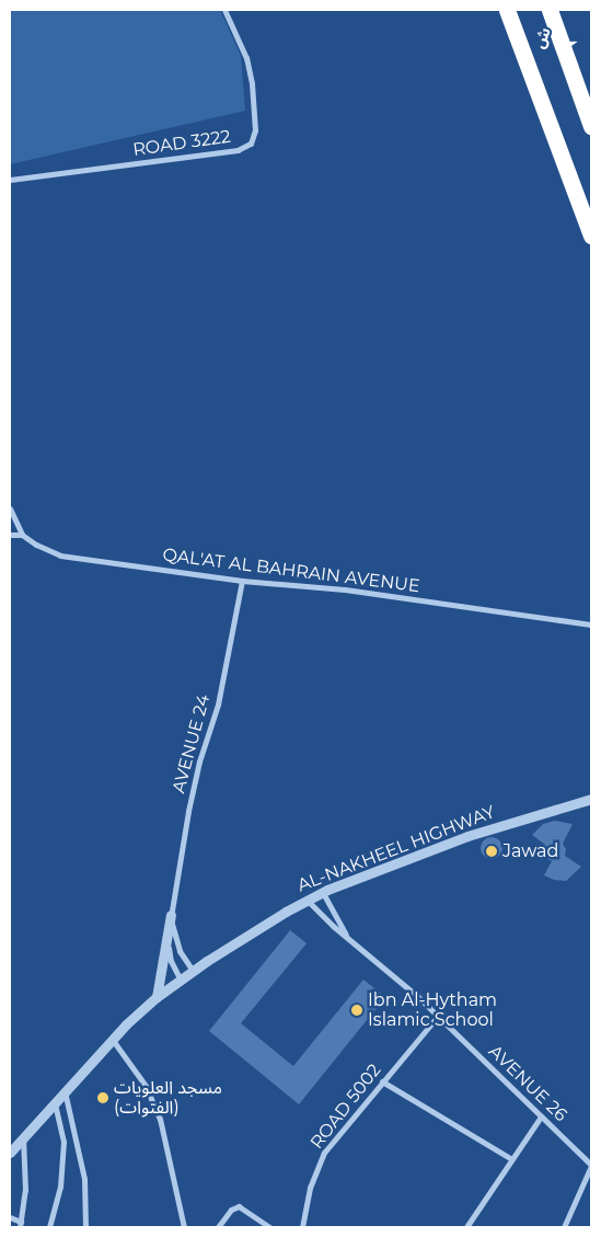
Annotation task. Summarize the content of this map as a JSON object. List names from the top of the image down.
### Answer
{
  "streets": {
    "street": [
      "ROAD 3222",
      "QAL'AT AL BAHRAIN AVENUE",
      "AVENUE 24",
      "AL-NAKHEEL HIGHWAY",
      "AVENUE 26",
      "ROAD 5002"
    ]
  },
  "crossings": [
    ["QAL'AT AL BAHRAIN AVENUE", "AVENUE 24"],
    ["AVENUE 24", "AL-NAKHEEL HIGHWAY"],
    ["AL-NAKHEEL HIGHWAY", "AVENUE 26"],
    ["AVENUE 26", "ROAD 5002"]
  ],
  "places": ["Jawad", "Ibn Al-Hytham Islamic School", "مسجد العلويات (الفتوات)"],
  "north": "left"
}
